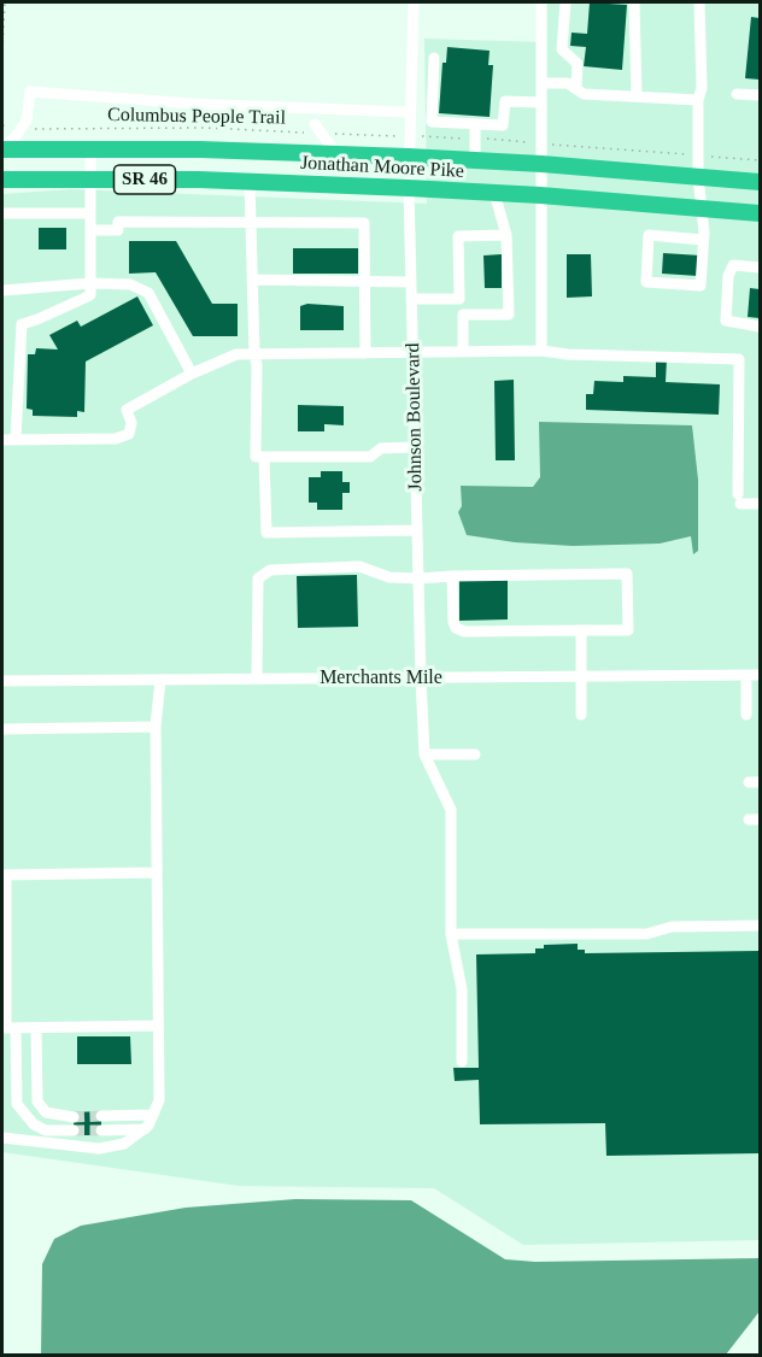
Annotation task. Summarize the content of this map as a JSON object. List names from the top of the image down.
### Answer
{
  "streets": {
    "highway": ["Jonathan Moore Pike", "SR 46"],
    "street": ["Johnson Boulevard", "Merchants Mile"],
    "path": ["Columbus People Trail"]
  },
  "crossings": [
    ["Jonathan Moore Pike", "Johnson Boulevard"],
    ["Johnson Boulevard", "Merchants Mile"]
  ]
}
